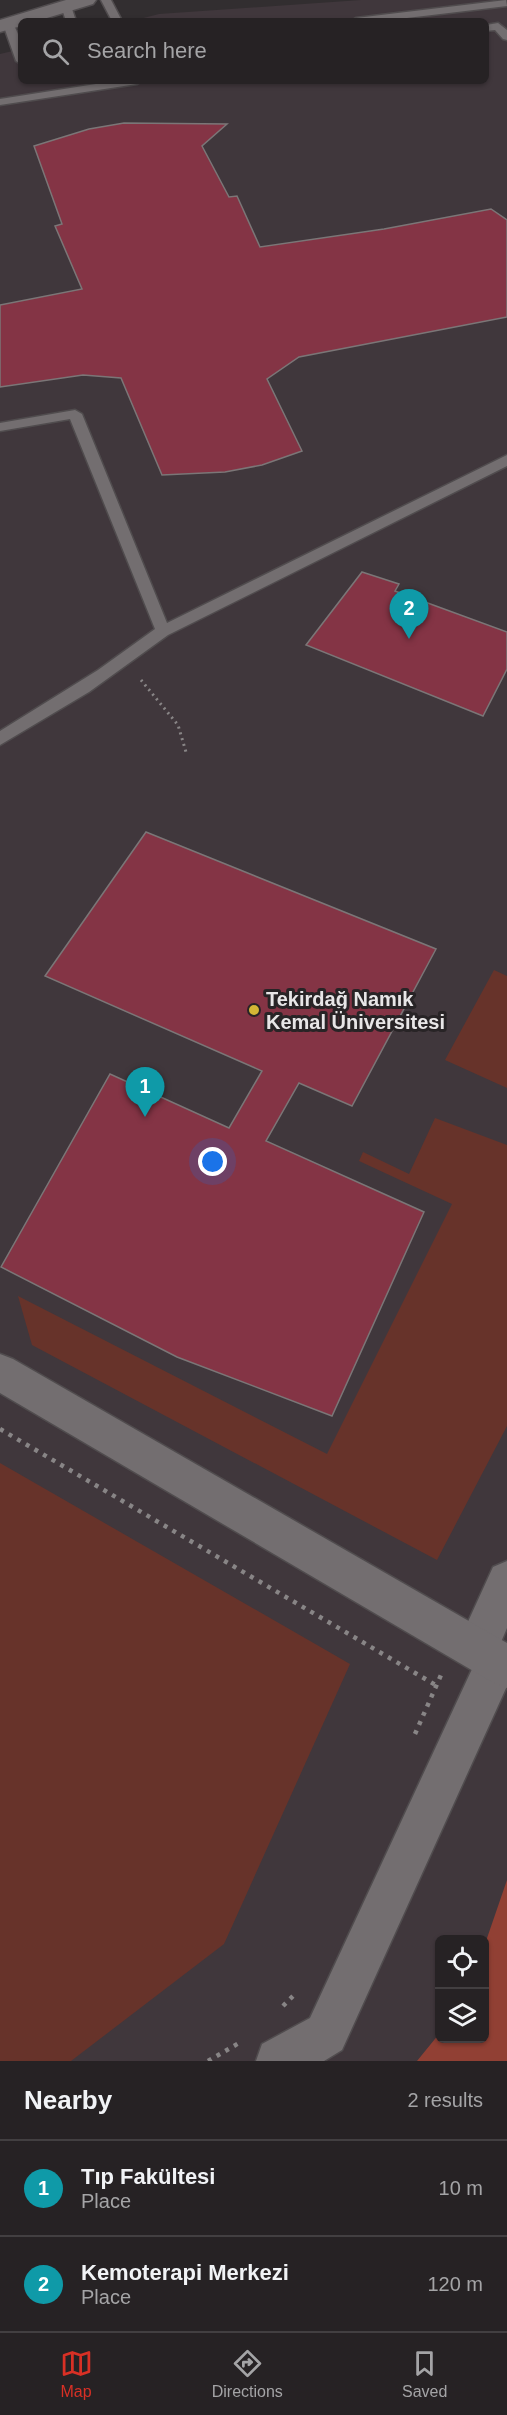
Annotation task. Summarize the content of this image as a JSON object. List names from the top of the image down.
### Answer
{
  "places": ["Tekirdağ Namık Kemal Üniversitesi"],
  "page": {
    "search": "Search here",
    "pins": ["2", "1"],
    "heading": ["Nearby", "2 results"],
    "list": [
      {
        "mark": "1",
        "name": "Tıp Fakültesi",
        "note": "Place",
        "value": "10 m"
      },
      {
        "mark": "2",
        "name": "Kemoterapi Merkezi",
        "note": "Place",
        "value": "120 m"
      }
    ],
    "nav": ["Map", "Directions", "Saved"]
  }
}
